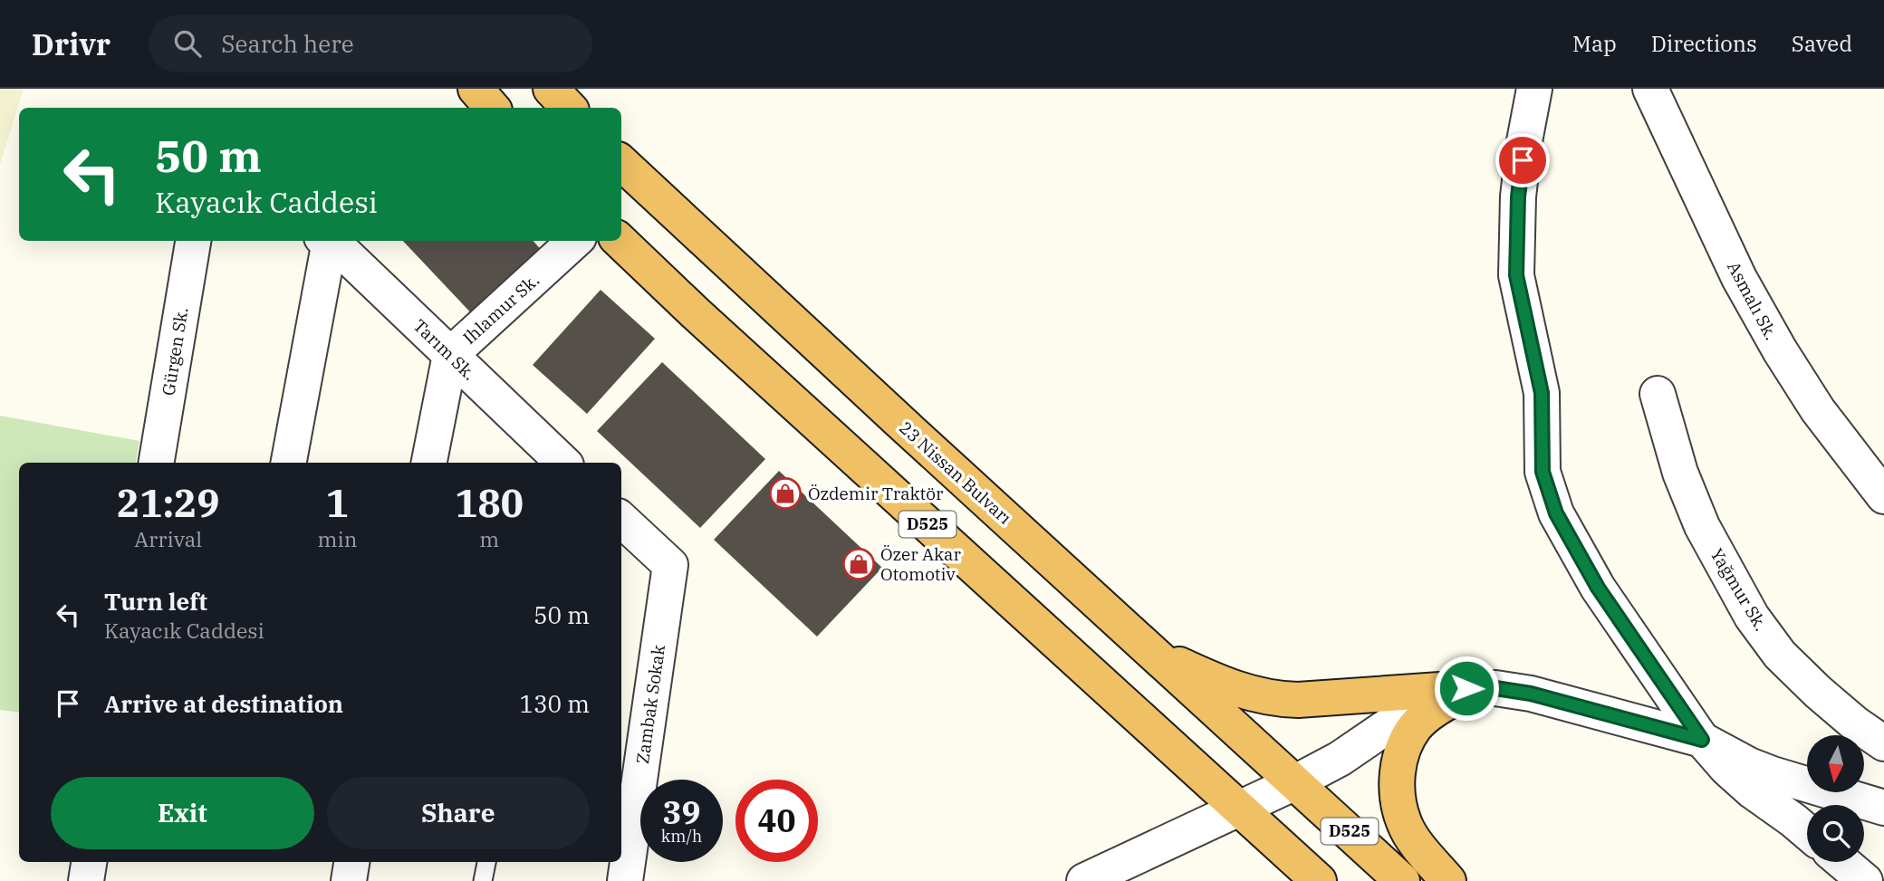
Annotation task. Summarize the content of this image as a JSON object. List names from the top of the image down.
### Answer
{
  "streets": {
    "highway": ["23 Nissan Bulvarı", "D525"],
    "street": [
      "Asmalı Sk.",
      "Ihlamur Sk.",
      "Tarım Sk.",
      "Gürgen Sk.",
      "Yağmur Sk.",
      "Zambak Sokak"
    ]
  },
  "crossings": [
    ["Ihlamur Sk.", "Tarım Sk."],
    ["23 Nissan Bulvarı", "D525"]
  ],
  "places": {
    "shop": ["Özdemir Traktör", "Özer Akar Otomotiv"]
  },
  "north": "bottom",
  "page": {
    "header": "Drivr",
    "search": "Search here",
    "nav": ["Map", "Directions", "Saved"],
    "turn": ["50 m", "Kayacık Caddesi"],
    "eta": [
      "21:29",
      "Arrival",
      "1",
      "min",
      "180",
      "m"
    ],
    "list": [
      {
        "name": "Turn left",
        "note": "Kayacık Caddesi",
        "value": "50 m"
      },
      {
        "name": "Arrive at destination",
        "value": "130 m"
      }
    ],
    "buttons": ["Exit", "Share"],
    "speed": "39 km/h",
    "limit": "40"
  }
}
